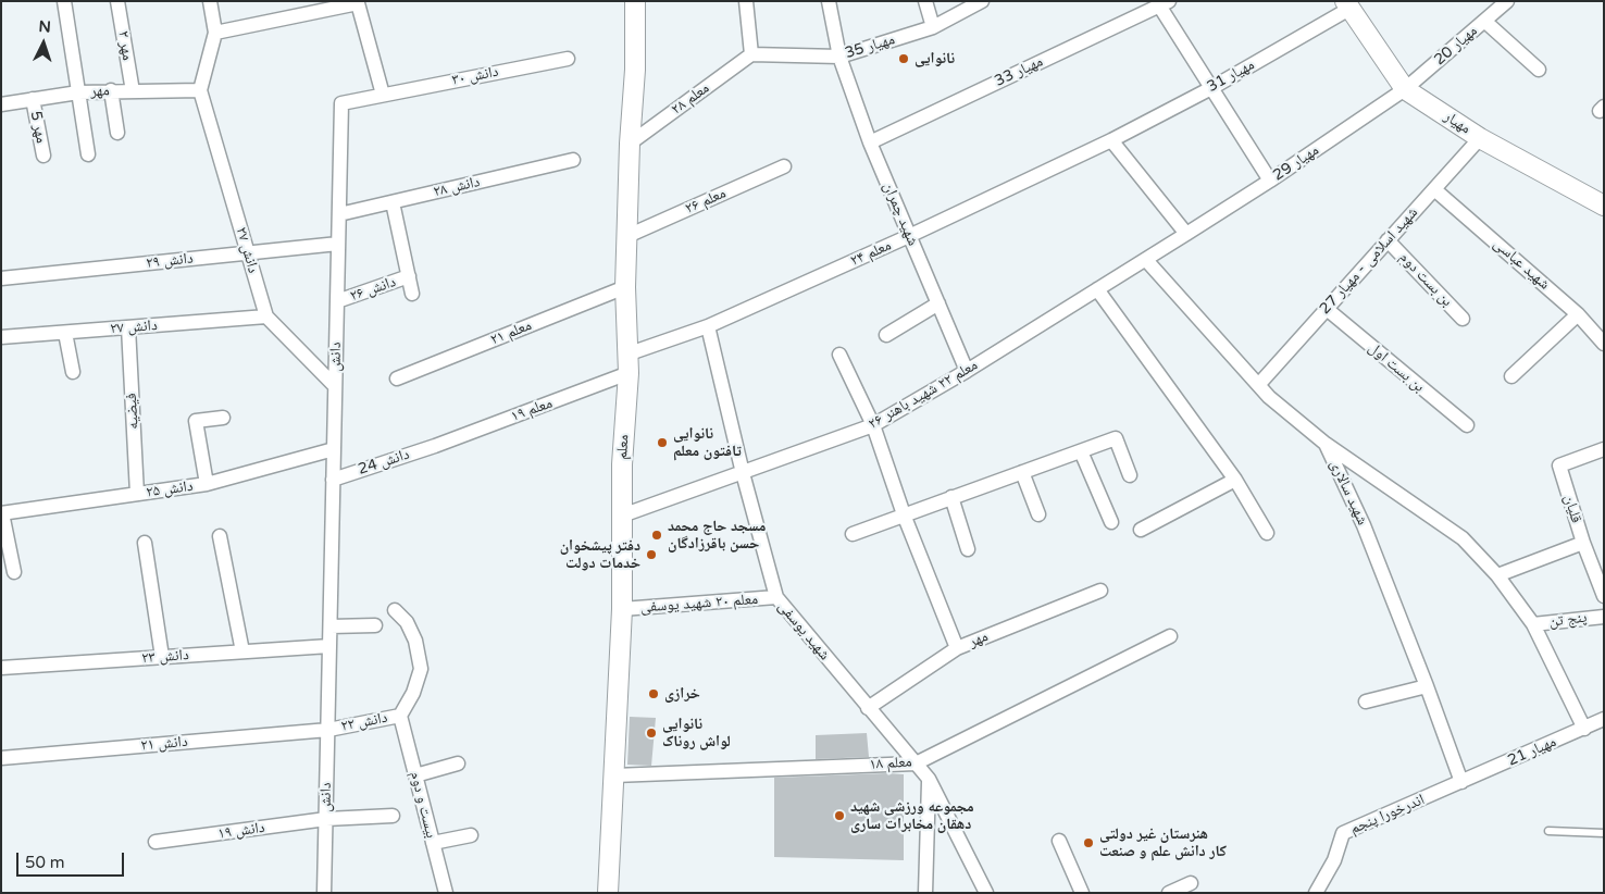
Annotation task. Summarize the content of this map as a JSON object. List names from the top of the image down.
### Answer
{
  "streets": {
    "main road": ["مهیار", "معلم"],
    "street": [
      "مهر ۲",
      "مهیار 20",
      "مهیار 35",
      "مهیار 33",
      "دانش ۳۰",
      "مهیار 31",
      "مهر",
      "معلم ۲۸",
      "مهر 5",
      "مهیار 29",
      "دانش ۲۸",
      "معلم ۲۶",
      "شهید چمران",
      "دانش ۲۷",
      "معلم ۲۴",
      "دانش ٢٩",
      "شهید اسلامی - مهیار 27",
      "شهید عباسی",
      "بن بست دوم",
      "دانش ۲۶",
      "دانش ٢٧",
      "معلم ۲۱",
      "دانش",
      "بن بست اول",
      "معلم ۲۲ شهید باهنر ۲۶",
      "معلم ۱۹",
      "فیضیه",
      "دانش 24",
      "دانش ۲۵",
      "شهید سالاری",
      "قلیان",
      "معلم ۲۰ شهید یوسفی",
      "پنج تن",
      "شهید یوسفی",
      "دانش ٢٣",
      "دانش ۲۲",
      "دانش ٢١",
      "مهیار 21",
      "معلم ۱۸",
      "بیست و دوم",
      "اندرخورا پنجم",
      "دانش ١٩"
    ]
  },
  "crossings": [
    ["مهر ۲", "مهر"],
    ["مهیار 20", "مهیار"],
    ["مهیار 20", "مهیار 29"],
    ["مهیار 35", "معلم ۲۸"],
    ["مهیار 35", "شهید چمران"],
    ["مهیار 33", "شهید چمران"],
    ["دانش ۳۰", "دانش"],
    ["مهیار 31", "مهیار"],
    ["مهیار 31", "معلم ۲۴"],
    ["مهر", "مهر 5"],
    ["مهر", "دانش ۲۷"],
    ["مهر", "شهید یوسفی"],
    ["معلم ۲۸", "معلم"],
    ["مهیار", "مهیار 29"],
    ["مهیار", "شهید اسلامی - مهیار 27"],
    ["مهیار 29", "معلم ۲۲ شهید باهنر ۲۶"],
    ["مهیار 29", "شهید سالاری"],
    ["دانش ۲۸", "دانش"],
    ["معلم ۲۶", "معلم"],
    ["شهید چمران", "معلم ۲۴"],
    ["شهید چمران", "معلم ۲۲ شهید باهنر ۲۶"],
    ["دانش ۲۷", "دانش ٢٩"],
    ["دانش ۲۷", "دانش ٢٧"],
    ["دانش ۲۷", "دانش"],
    ["معلم ۲۴", "معلم ۱۹"],
    ["معلم ۲۴", "معلم"],
    ["معلم ۲۴", "شهید یوسفی"],
    ["دانش ٢٩", "دانش"],
    ["شهید اسلامی - مهیار 27", "شهید عباسی"],
    ["شهید اسلامی - مهیار 27", "بن بست دوم"],
    ["شهید اسلامی - مهیار 27", "بن بست اول"],
    ["شهید اسلامی - مهیار 27", "شهید سالاری"],
    ["دانش ۲۶", "دانش"],
    ["دانش ٢٧", "فیضیه"],
    ["معلم ۲۱", "معلم"],
    ["دانش", "دانش 24"],
    ["دانش", "دانش ۲۵"],
    ["دانش", "دانش ٢٣"],
    ["دانش", "دانش ۲۲"],
    ["دانش", "دانش ٢١"],
    ["دانش", "دانش ١٩"],
    ["معلم ۲۲ شهید باهنر ۲۶", "معلم"],
    ["معلم ۲۲ شهید باهنر ۲۶", "شهید سالاری"],
    ["معلم ۲۲ شهید باهنر ۲۶", "شهید یوسفی"],
    ["معلم ۱۹", "معلم"],
    ["معلم ۱۹", "دانش 24"],
    ["فیضیه", "دانش ۲۵"],
    ["معلم", "معلم ۲۰ شهید یوسفی"],
    ["معلم", "معلم ۱۸"],
    ["شهید سالاری", "مهیار 21"],
    ["شهید سالاری", "اندرخورا پنجم"],
    ["معلم ۲۰ شهید یوسفی", "شهید یوسفی"],
    ["شهید یوسفی", "معلم ۱۸"],
    ["دانش ۲۲", "دانش ٢١"],
    ["دانش ۲۲", "بیست و دوم"],
    ["مهیار 21", "اندرخورا پنجم"]
  ],
  "places": [
    "نانوایی",
    "نانوایی تافتون معلم",
    "مسجد حاج محمد حسن باقرزادگان",
    "دفتر پیشخوان خدمات دولت",
    "خرازی",
    "نانوایی لواش روناک",
    "مجموعه ورزشی شهید دهقان مخابرات ساری",
    "هنرستان غیر دولتی کار دانش علم و صنعت"
  ],
  "scale_bar": "50 m",
  "north": "top"
}
